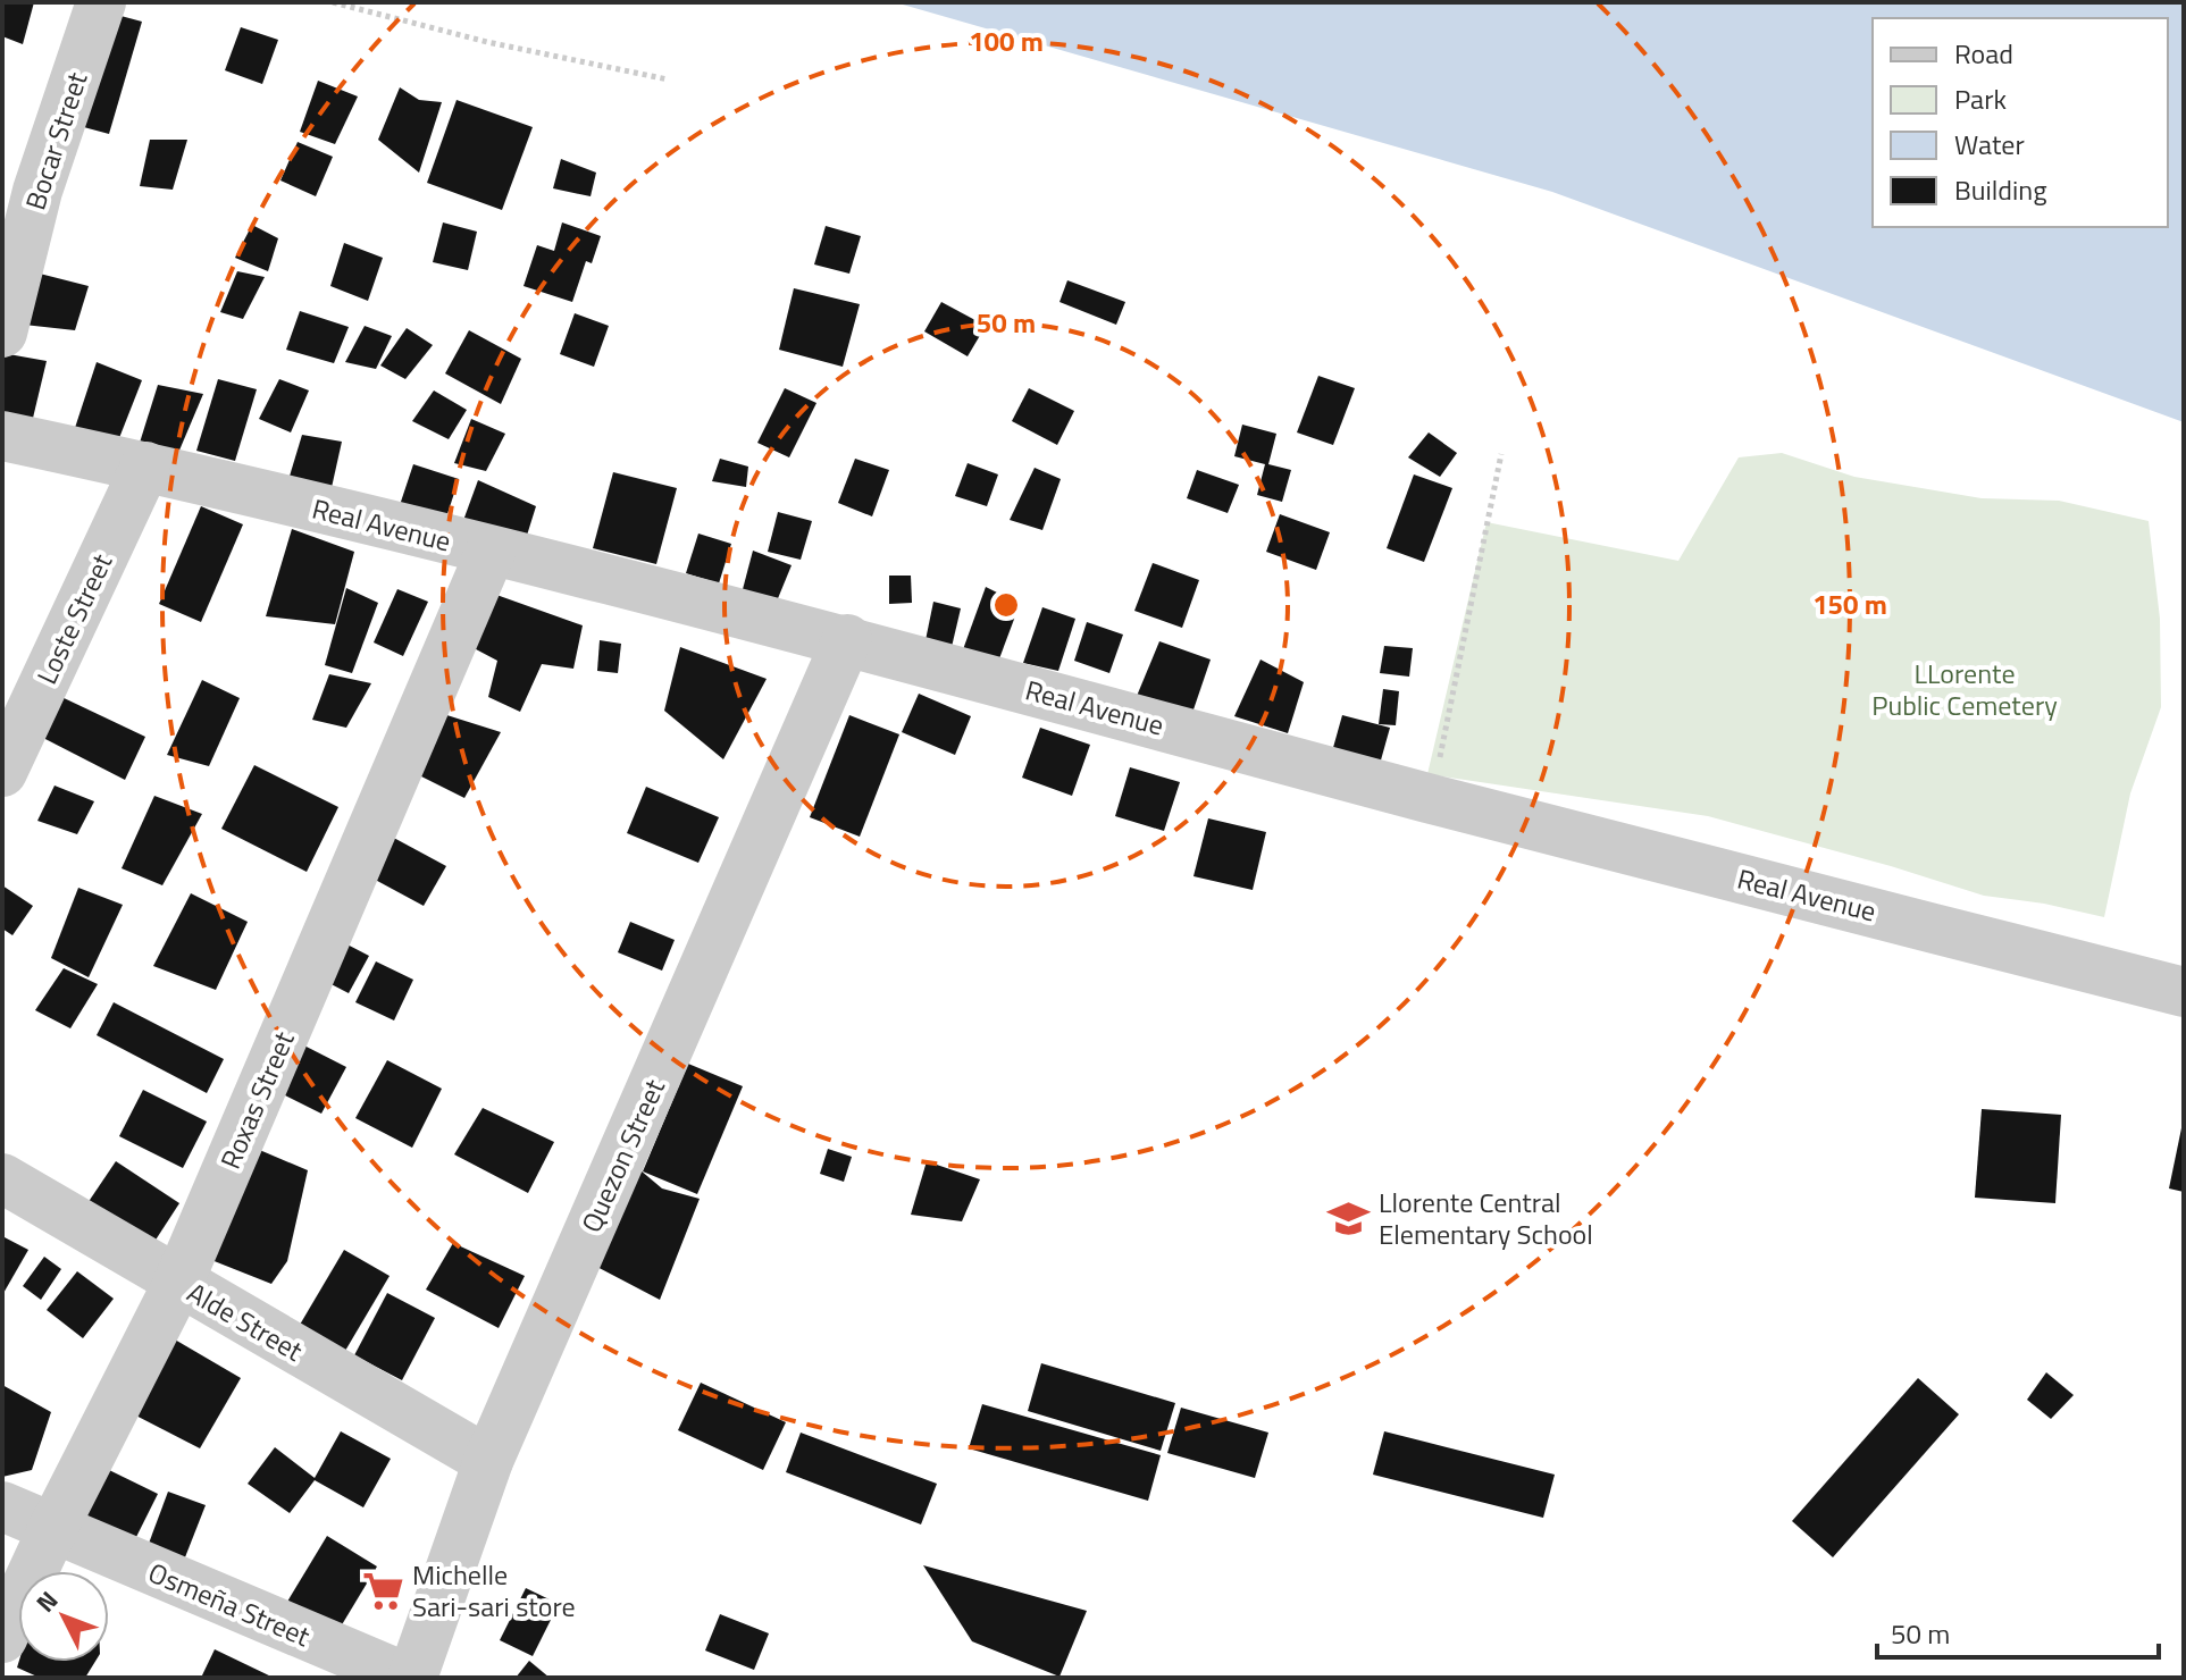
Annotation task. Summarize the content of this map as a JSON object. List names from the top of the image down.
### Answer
{
  "streets": {
    "street": [
      "Bocar Street",
      "Real Avenue",
      "Loste Street",
      "Roxas Street",
      "Quezon Street",
      "Alde Street",
      "Osmeña Street"
    ]
  },
  "crossings": [
    ["Real Avenue", "Loste Street"],
    ["Real Avenue", "Roxas Street"],
    ["Real Avenue", "Quezon Street"],
    ["Roxas Street", "Alde Street"],
    ["Roxas Street", "Osmeña Street"],
    ["Quezon Street", "Alde Street"],
    ["Quezon Street", "Osmeña Street"]
  ],
  "parks": ["LLorente Public Cemetery"],
  "places": {
    "school or university": ["Llorente Central Elementary School"],
    "supermarket": ["Michelle Sari-sari store"]
  },
  "legend": [
    "Road",
    "Park",
    "Water",
    "Building"
  ],
  "scale_bar": "50 m",
  "north": "top left",
  "rings": ["100 m", "50 m", "150 m"]
}
